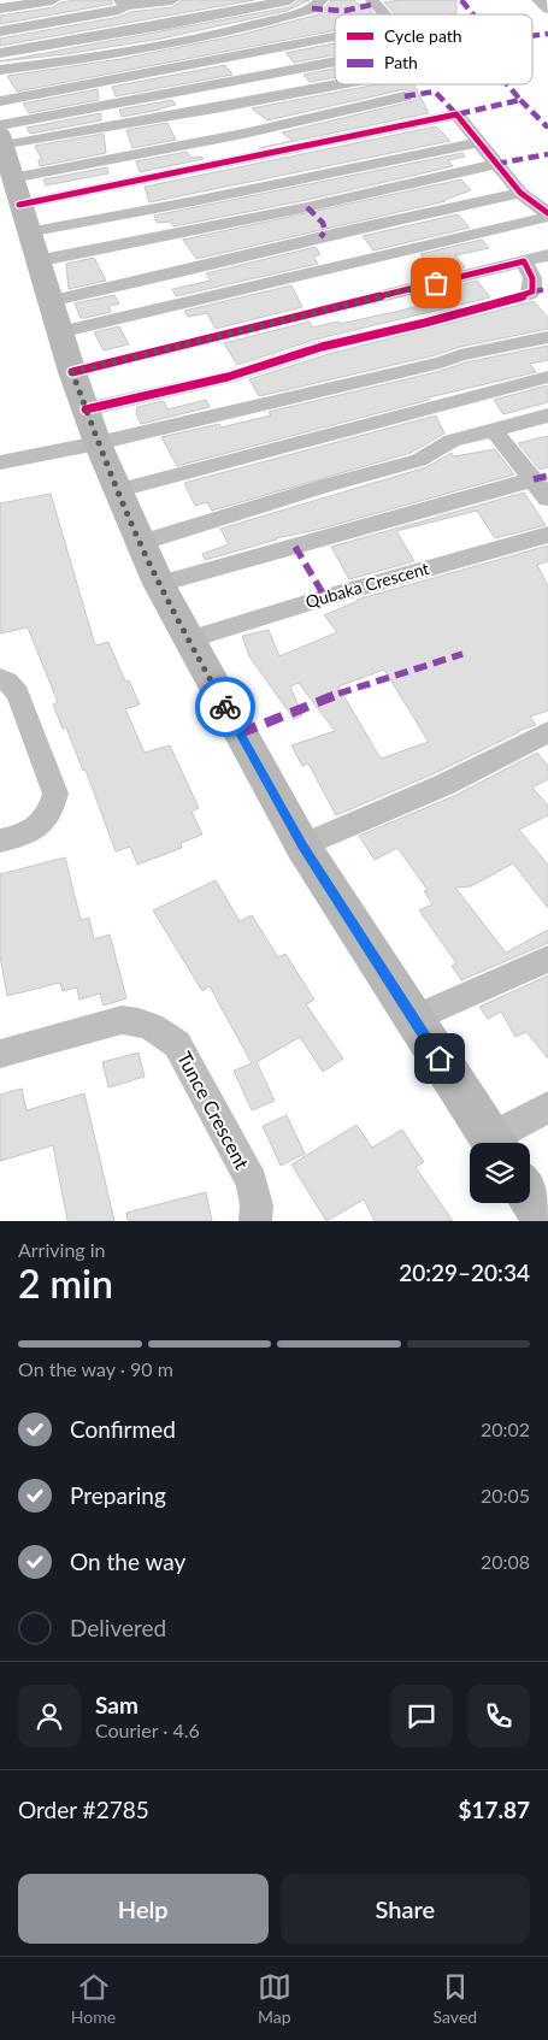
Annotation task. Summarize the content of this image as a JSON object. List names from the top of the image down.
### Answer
{
  "streets": {
    "street": ["Qubaka Crescent", "Tunce Crescent"]
  },
  "legend": ["Cycle path", "Path"],
  "page": {
    "heading": ["2 min", "Arriving in", "20:29–20:34"],
    "panel": [
      "Sam",
      "Courier · 4.6",
      "Order #2785",
      "$17.87"
    ],
    "bar": "On the way · 90 m",
    "list": [
      ["Confirmed", "20:02"],
      ["Preparing", "20:05"],
      ["On the way", "20:08"],
      "Delivered"
    ],
    "buttons": ["Help", "Share"],
    "tabs": ["Home", "Map", "Saved"]
  }
}
